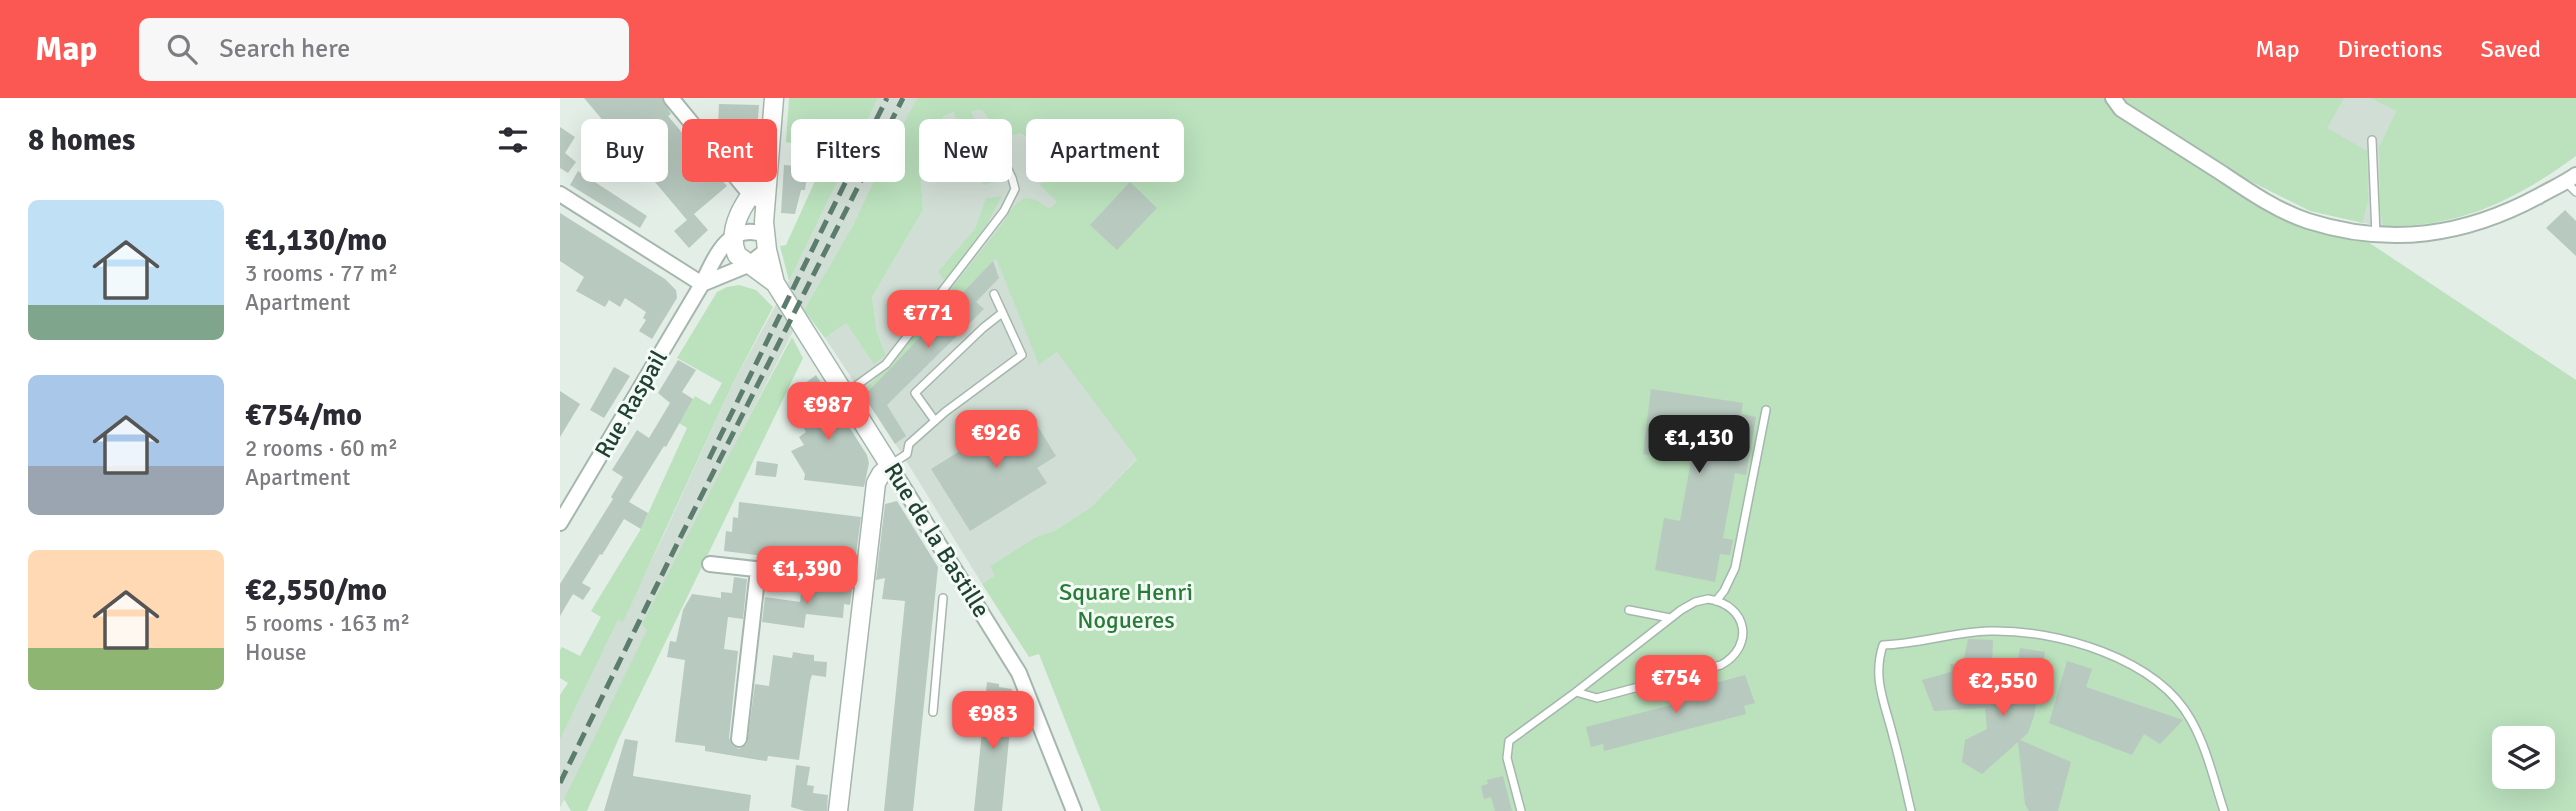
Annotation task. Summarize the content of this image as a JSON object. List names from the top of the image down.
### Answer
{
  "streets": {
    "street": ["Rue Raspail", "Rue de la Bastille"]
  },
  "crossings": [
    ["Rue Raspail", "Rue de la Bastille"]
  ],
  "parks": ["Square Henri Nogueres"],
  "page": {
    "header": "Map",
    "search": "Search here",
    "nav": ["Map", "Directions", "Saved"],
    "heading": "8 homes",
    "chip": [
      "Buy",
      "Rent",
      "Filters",
      "New",
      "Apartment"
    ],
    "list": [
      {
        "name": "€1,130/mo",
        "note": "3 rooms · 77 m² · Apartment"
      },
      {
        "name": "€754/mo",
        "note": "2 rooms · 60 m² · Apartment"
      },
      {
        "name": "€2,550/mo",
        "note": "5 rooms · 163 m² · House"
      }
    ],
    "price": [
      "€771",
      "€987",
      "€926",
      "€1,130",
      "€1,390",
      "€754",
      "€2,550",
      "€983"
    ]
  }
}
